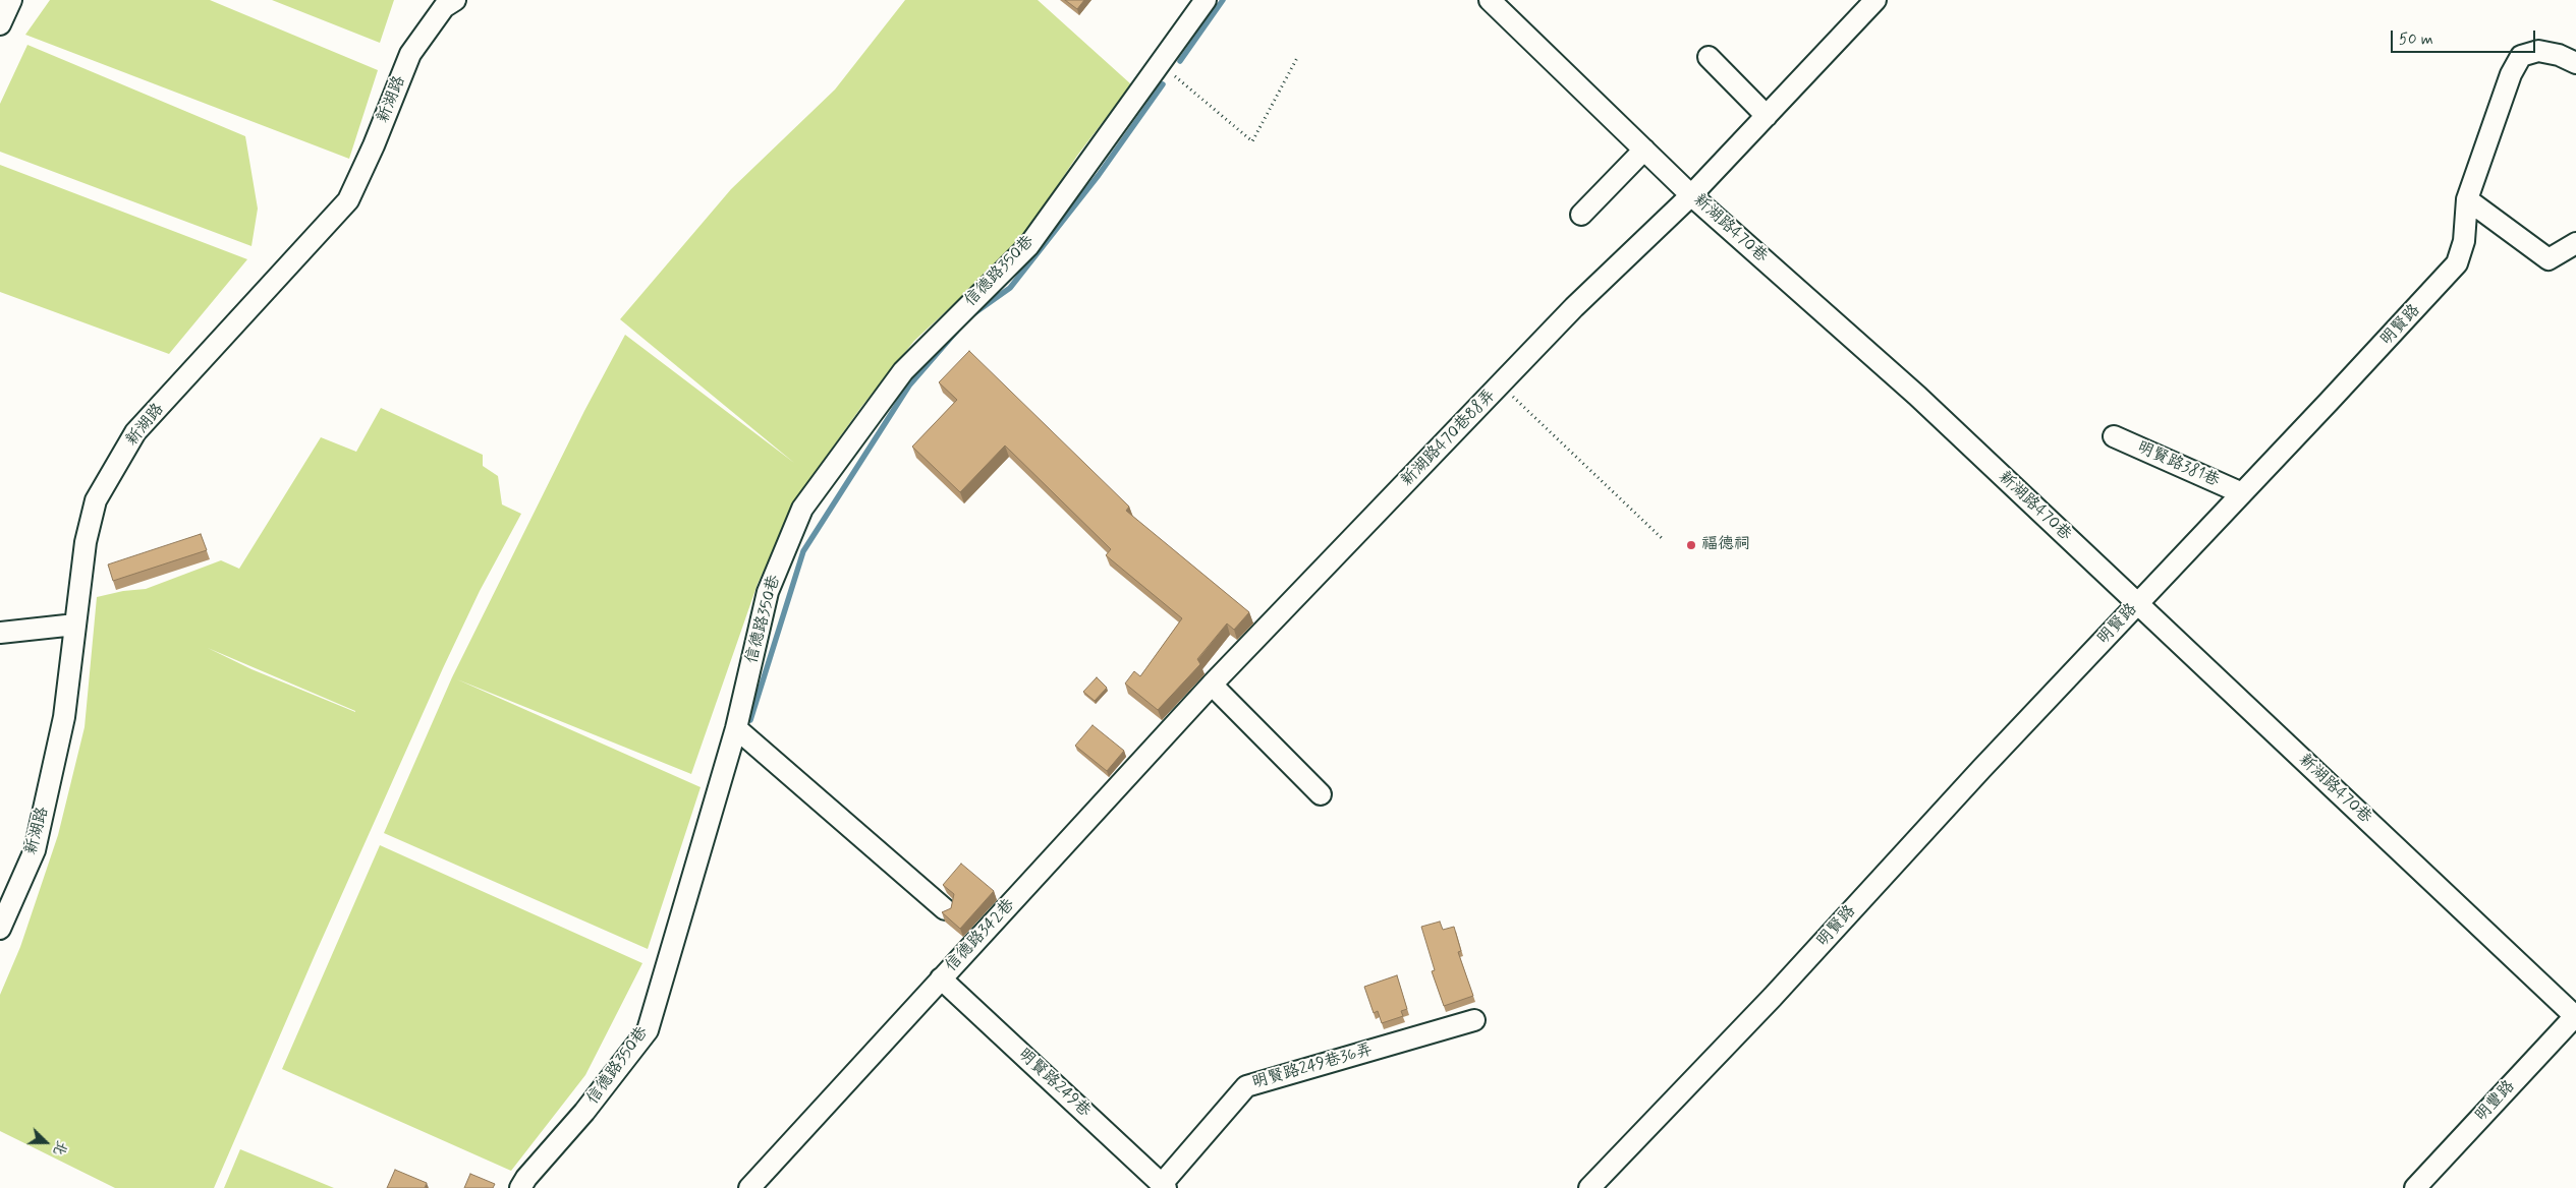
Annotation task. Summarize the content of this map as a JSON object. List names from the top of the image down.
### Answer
{
  "streets": {
    "street": [
      "新湖路",
      "新湖路470巷",
      "信德路350巷",
      "明賢路",
      "新湖路470巷88弄",
      "明賢路381巷",
      "信德路342巷",
      "明賢路249巷36弄",
      "明賢路249巷",
      "明豐路"
    ]
  },
  "crossings": [
    ["新湖路470巷", "明賢路"],
    ["新湖路470巷", "新湖路470巷88弄"],
    ["新湖路470巷", "明豐路"],
    ["明賢路", "明賢路381巷"],
    ["新湖路470巷88弄", "信德路342巷"],
    ["信德路342巷", "明賢路249巷"],
    ["明賢路249巷36弄", "明賢路249巷"]
  ],
  "places": ["福德祠"],
  "scale_bar": "50 m",
  "north": "right"
}
